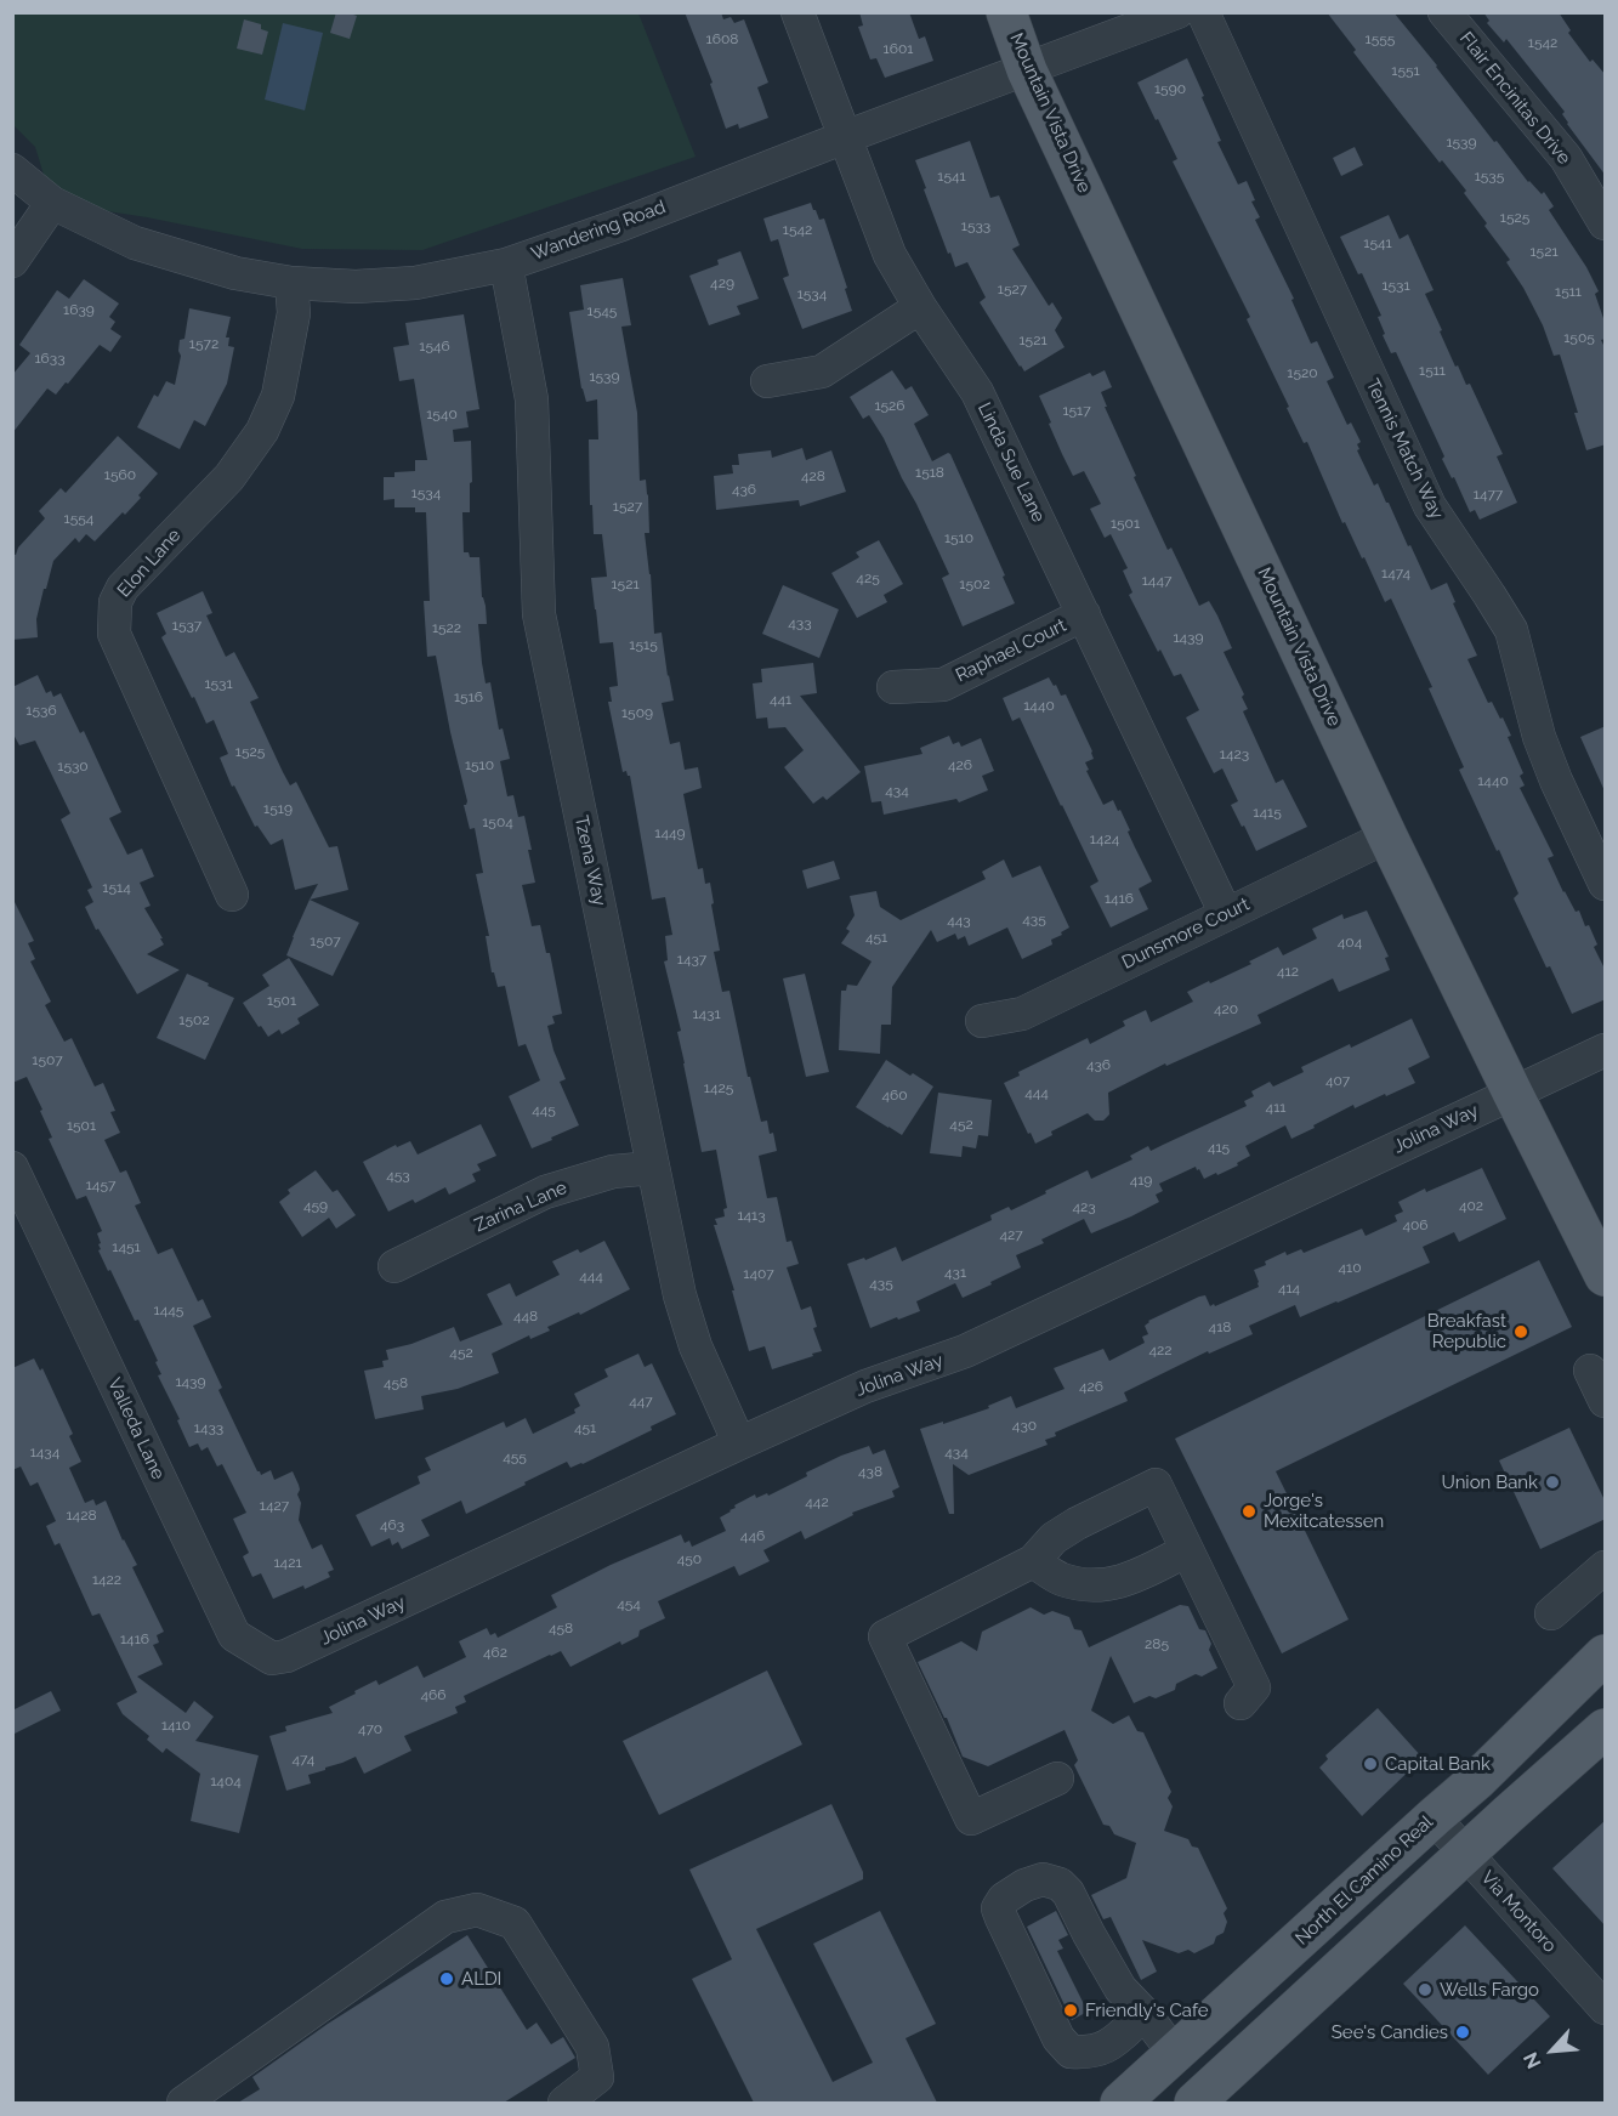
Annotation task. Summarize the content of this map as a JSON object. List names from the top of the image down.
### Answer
{
  "streets": {
    "main road": ["Mountain Vista Drive", "North El Camino Real"],
    "street": [
      "Flair Encinitas Drive",
      "Wandering Road",
      "Tennis Match Way",
      "Linda Sue Lane",
      "Elon Lane",
      "Raphael Court",
      "Tzena Way",
      "Dunsmore Court",
      "Jolina Way",
      "Zarina Lane",
      "Valleda Lane",
      "Via Montoro"
    ]
  },
  "crossings": [
    ["Mountain Vista Drive", "Wandering Road"],
    ["Mountain Vista Drive", "Dunsmore Court"],
    ["Mountain Vista Drive", "Jolina Way"],
    ["Wandering Road", "Linda Sue Lane"],
    ["Wandering Road", "Elon Lane"],
    ["Wandering Road", "Tzena Way"],
    ["Linda Sue Lane", "Raphael Court"],
    ["Linda Sue Lane", "Dunsmore Court"],
    ["Tzena Way", "Jolina Way"],
    ["Tzena Way", "Zarina Lane"],
    ["Jolina Way", "Valleda Lane"],
    ["North El Camino Real", "Via Montoro"]
  ],
  "places": [
    "Breakfast Republic",
    "Union Bank",
    "Jorge's Mexitcatessen",
    "Capital Bank",
    "ALDI",
    "Wells Fargo",
    "Friendly's Cafe",
    "See's Candies"
  ],
  "house_numbers": [
    "1608",
    "1555",
    "1542",
    "1601",
    "1551",
    "1590",
    "1539",
    "1541",
    "1535",
    "1525",
    "1533",
    "1542",
    "1541",
    "1521",
    "429",
    "1531",
    "1527",
    "1511",
    "1534",
    "1639",
    "1545",
    "1505",
    "1521",
    "1572",
    "1546",
    "1633",
    "1511",
    "1520",
    "1539",
    "1526",
    "1517",
    "1540",
    "1518",
    "1560",
    "428",
    "436",
    "1534",
    "1477",
    "1527",
    "1554",
    "1501",
    "1510",
    "1474",
    "425",
    "1447",
    "1521",
    "1502",
    "433",
    "1537",
    "1522",
    "1439",
    "1515",
    "1531",
    "1516",
    "441",
    "1440",
    "1536",
    "1509",
    "1525",
    "1423",
    "1510",
    "426",
    "1530",
    "1440",
    "434",
    "1519",
    "1415",
    "1504",
    "1449",
    "1424",
    "1514",
    "1416",
    "435",
    "443",
    "451",
    "1507",
    "404",
    "1437",
    "412",
    "1501",
    "420",
    "1431",
    "1502",
    "1507",
    "436",
    "407",
    "1425",
    "444",
    "460",
    "411",
    "445",
    "452",
    "1501",
    "415",
    "453",
    "419",
    "1457",
    "459",
    "402",
    "423",
    "1413",
    "406",
    "427",
    "1451",
    "410",
    "431",
    "1407",
    "444",
    "435",
    "414",
    "1445",
    "448",
    "418",
    "422",
    "452",
    "1439",
    "458",
    "426",
    "447",
    "430",
    "1433",
    "451",
    "1434",
    "434",
    "455",
    "438",
    "442",
    "1427",
    "1428",
    "463",
    "446",
    "450",
    "1421",
    "1422",
    "454",
    "458",
    "1416",
    "285",
    "462",
    "466",
    "1410",
    "470",
    "474",
    "1404"
  ],
  "north": "bottom left"
}
